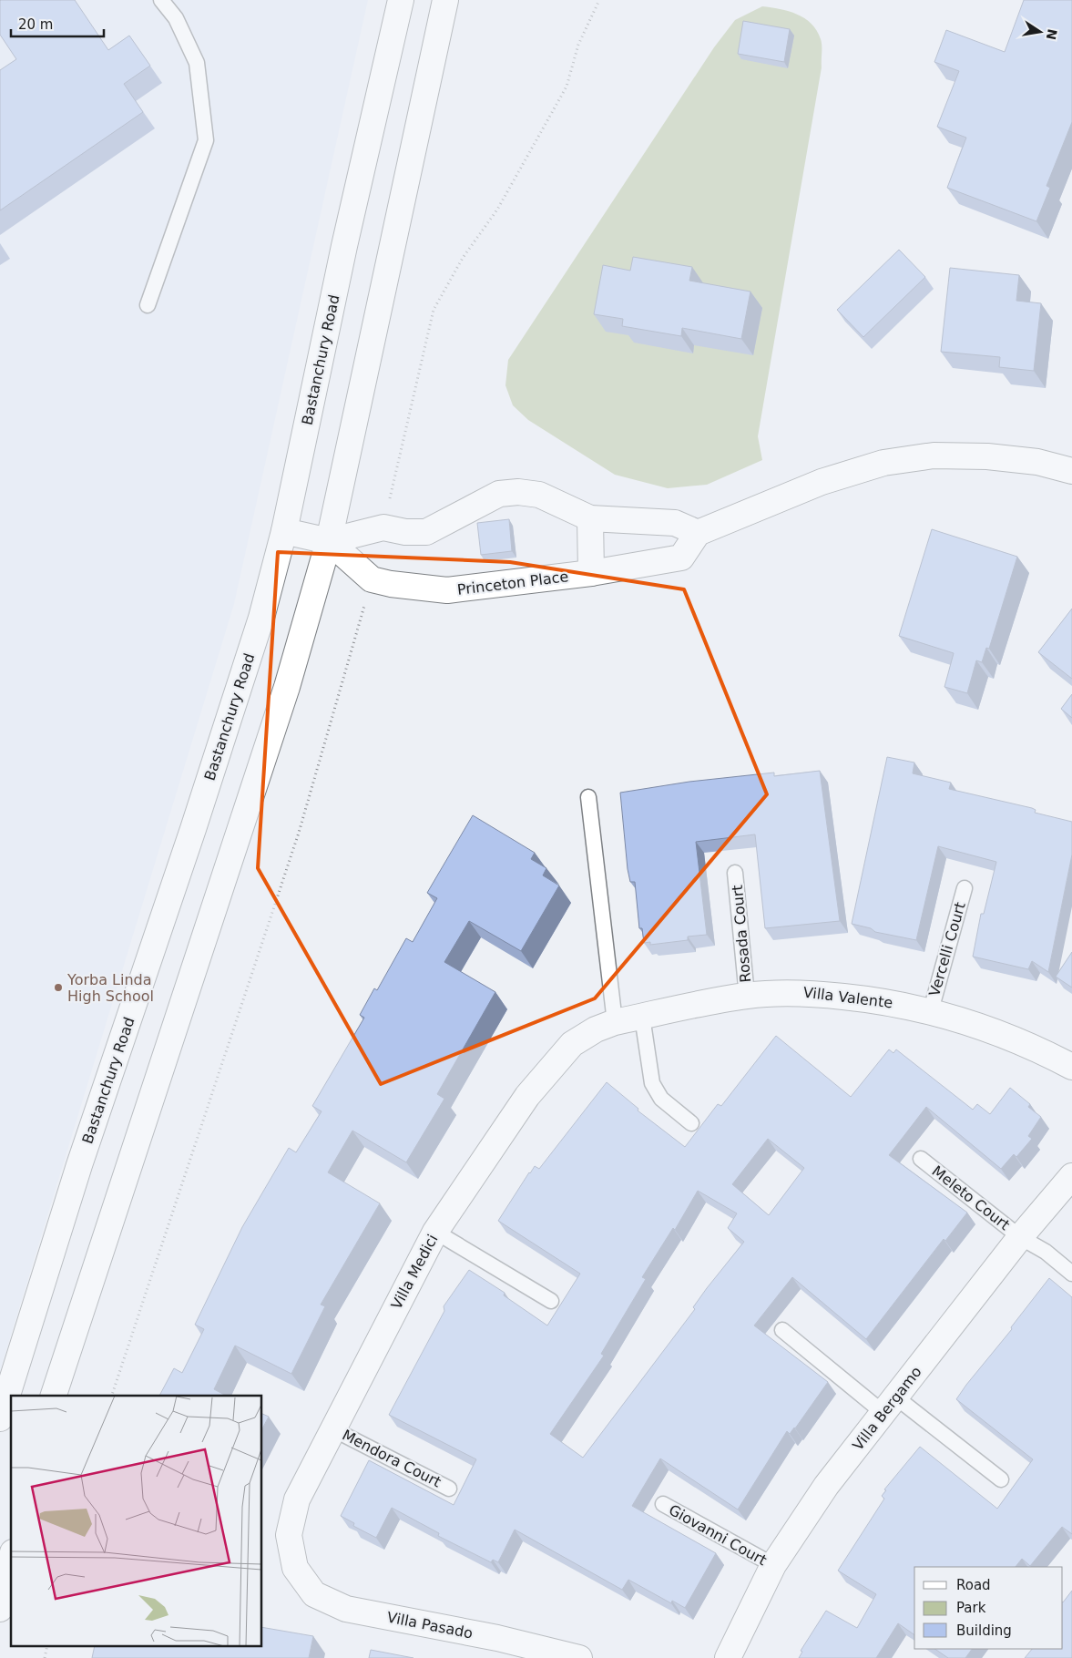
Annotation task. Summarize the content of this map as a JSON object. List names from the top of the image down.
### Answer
{
  "streets": {
    "street": [
      "Bastanchury Road",
      "Princeton Place",
      "Villa Valente",
      "Villa Medici",
      "Villa Bergamo",
      "Villa Pasado"
    ],
    "lane": [
      "Rosada Court",
      "Vercelli Court",
      "Meleto Court",
      "Mendora Court",
      "Giovanni Court"
    ]
  },
  "crossings": [
    ["Bastanchury Road", "Princeton Place"],
    ["Rosada Court", "Villa Valente"],
    ["Vercelli Court", "Villa Valente"],
    ["Villa Valente", "Villa Medici"],
    ["Meleto Court", "Villa Bergamo"],
    ["Villa Medici", "Mendora Court"],
    ["Villa Medici", "Villa Pasado"],
    ["Villa Bergamo", "Giovanni Court"]
  ],
  "places": ["Yorba Linda High School"],
  "legend": ["Road", "Park", "Building"],
  "scale_bar": "20 m",
  "north": "right"
}
